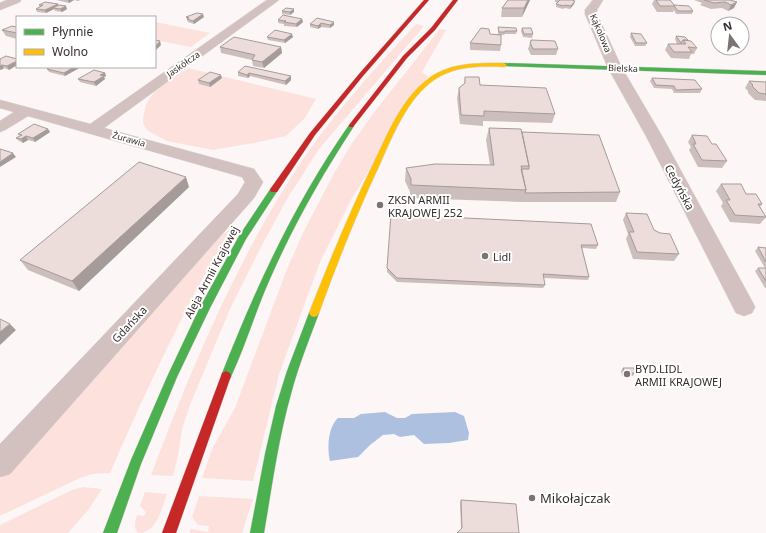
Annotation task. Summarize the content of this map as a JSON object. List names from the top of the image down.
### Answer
{
  "streets": {
    "main road": ["Bielska", "Aleja Armii Krajowej"],
    "street": [
      "Kąkolowa",
      "Jaskółcza",
      "Żurawia",
      "Cedyńska",
      "Gdańska"
    ]
  },
  "crossings": [
    ["Kąkolowa", "Bielska"],
    ["Kąkolowa", "Cedyńska"],
    ["Jaskółcza", "Żurawia"],
    ["Bielska", "Cedyńska"],
    ["Żurawia", "Gdańska"]
  ],
  "places": [
    "ZKSN ARMII KRAJOWEJ 252",
    "Lidl",
    "BYD.LIDL ARMII KRAJOWEJ",
    "Mikołajczak"
  ],
  "legend": ["Płynnie", "Wolno"],
  "north": "top"
}
